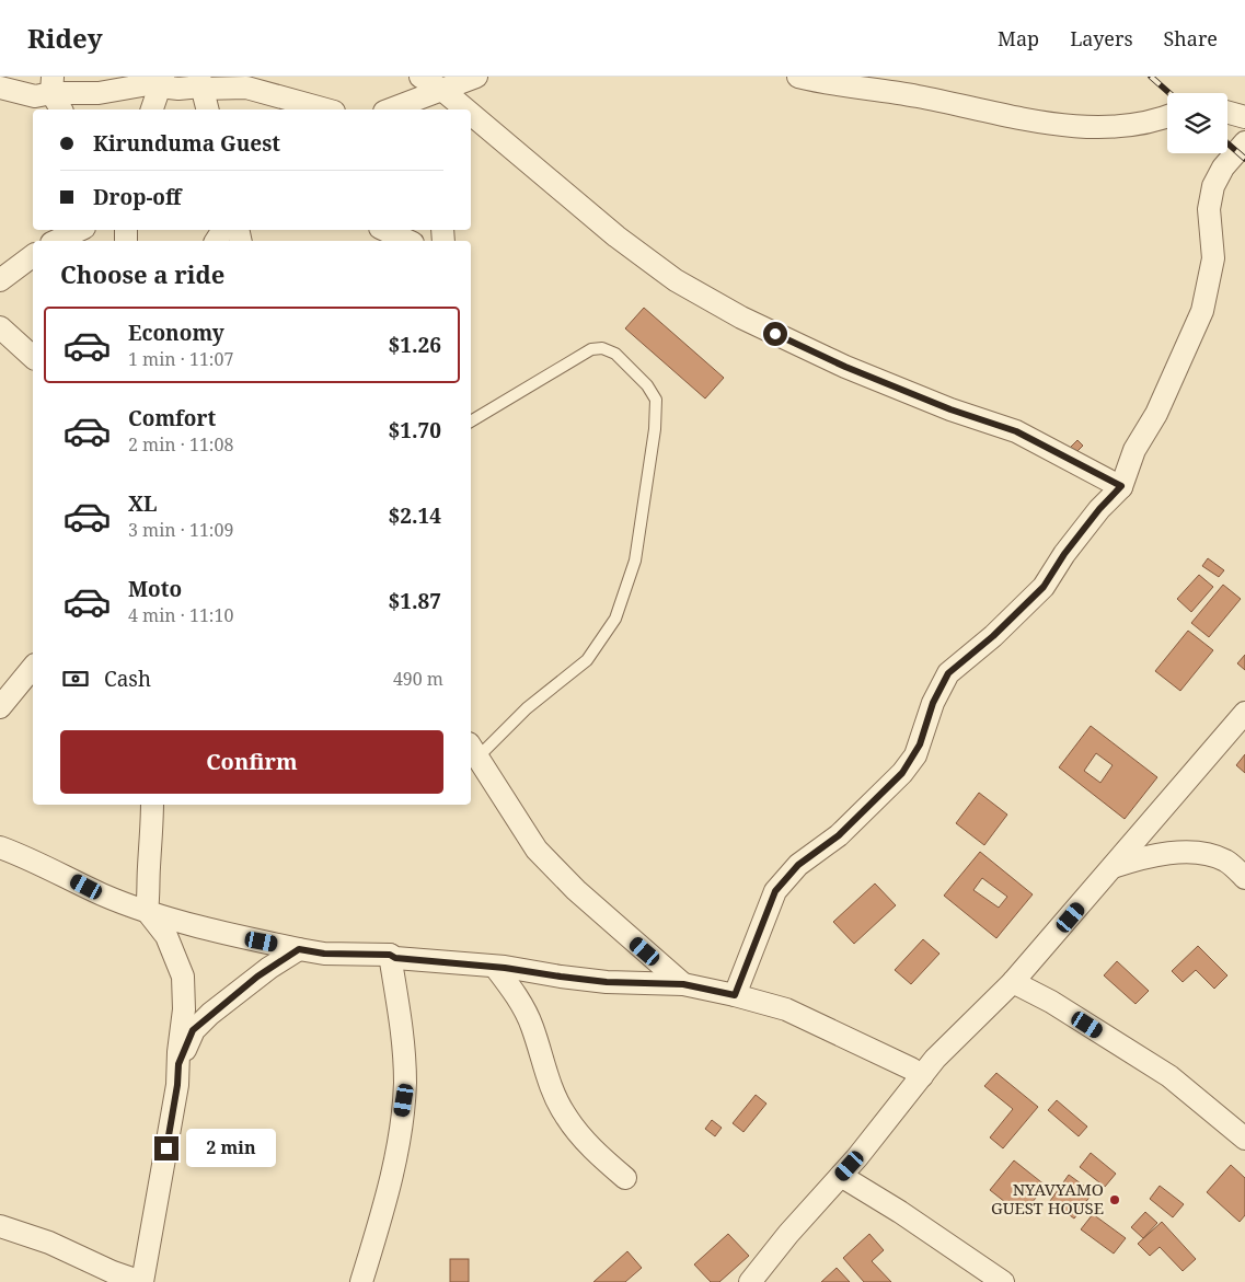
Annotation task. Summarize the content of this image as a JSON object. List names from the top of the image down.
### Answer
{
  "places": ["NYAVYAMO GUEST HOUSE"],
  "page": {
    "header": "Ridey",
    "nav": ["Map", "Layers", "Share"],
    "banner": ["Kirunduma Guest", "Drop-off"],
    "heading": "Choose a ride",
    "list": [
      {
        "name": "Economy",
        "note": "1 min · 11:07",
        "value": "$1.26"
      },
      {
        "name": "Comfort",
        "note": "2 min · 11:08",
        "value": "$1.70"
      },
      {
        "name": "XL",
        "note": "3 min · 11:09",
        "value": "$2.14"
      },
      {
        "name": "Moto",
        "note": "4 min · 11:10",
        "value": "$1.87"
      }
    ],
    "pay": ["Cash", "490 m"],
    "buttons": "Confirm",
    "bubble": "2 min"
  }
}
